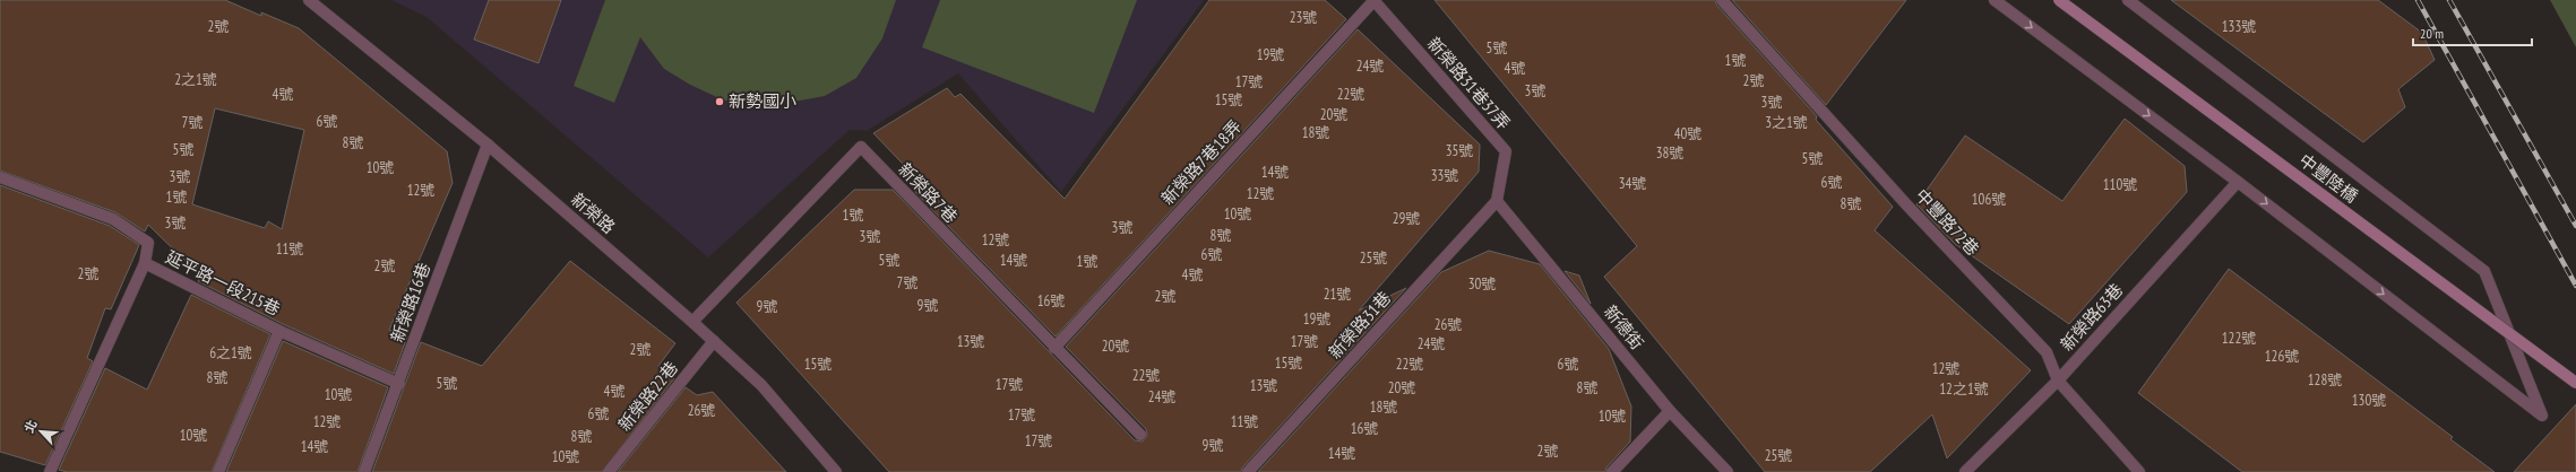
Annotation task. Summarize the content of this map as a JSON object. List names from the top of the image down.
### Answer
{
  "streets": {
    "main road": ["中豐陸橋"],
    "street": [
      "新榮路31巷37弄",
      "新榮路7巷18弄",
      "新榮路7巷",
      "新榮路",
      "中豐路72巷",
      "延平路一段215巷",
      "新榮路16巷",
      "新榮路63巷",
      "新榮路31巷",
      "新德街",
      "新榮路22巷"
    ]
  },
  "crossings": [
    ["新榮路31巷37弄", "新榮路7巷18弄"],
    ["新榮路31巷37弄", "新榮路31巷"],
    ["新榮路31巷37弄", "新德街"],
    ["新榮路7巷18弄", "新榮路7巷"],
    ["新榮路7巷", "新榮路"],
    ["新榮路", "新榮路16巷"],
    ["新榮路", "新榮路22巷"],
    ["中豐路72巷", "新榮路63巷"],
    ["延平路一段215巷", "新榮路16巷"],
    ["新榮路31巷", "新德街"]
  ],
  "places": ["新勢國小"],
  "house_numbers": [
    "23號",
    "2號",
    "133號",
    "5號",
    "19號",
    "1號",
    "24號",
    "4號",
    "2之1號",
    "2號",
    "17號",
    "3號",
    "4號",
    "22號",
    "15號",
    "3號",
    "20號",
    "6號",
    "7號",
    "3之1號",
    "18號",
    "40號",
    "8號",
    "5號",
    "35號",
    "38號",
    "5號",
    "10號",
    "14號",
    "33號",
    "3號",
    "6號",
    "34號",
    "110號",
    "12號",
    "12號",
    "1號",
    "106號",
    "8號",
    "10號",
    "1號",
    "29號",
    "3號",
    "3號",
    "8號",
    "3號",
    "12號",
    "11號",
    "6號",
    "25號",
    "5號",
    "14號",
    "1號",
    "2號",
    "2號",
    "4號",
    "7號",
    "30號",
    "21號",
    "2號",
    "16號",
    "9號",
    "9號",
    "19號",
    "26號",
    "122號",
    "13號",
    "17號",
    "24號",
    "20號",
    "2號",
    "6之1號",
    "126號",
    "15號",
    "15號",
    "22號",
    "6號",
    "12號",
    "22號",
    "8號",
    "128號",
    "5號",
    "17號",
    "13號",
    "20號",
    "8號",
    "12之1號",
    "4號",
    "10號",
    "24號",
    "130號",
    "18號",
    "26號",
    "6號",
    "17號",
    "10號",
    "12號",
    "11號",
    "16號",
    "10號",
    "8號",
    "17號",
    "9號",
    "14號",
    "2號",
    "14號",
    "25號",
    "10號"
  ],
  "scale_bar": "20 m",
  "north": "top left"
}
